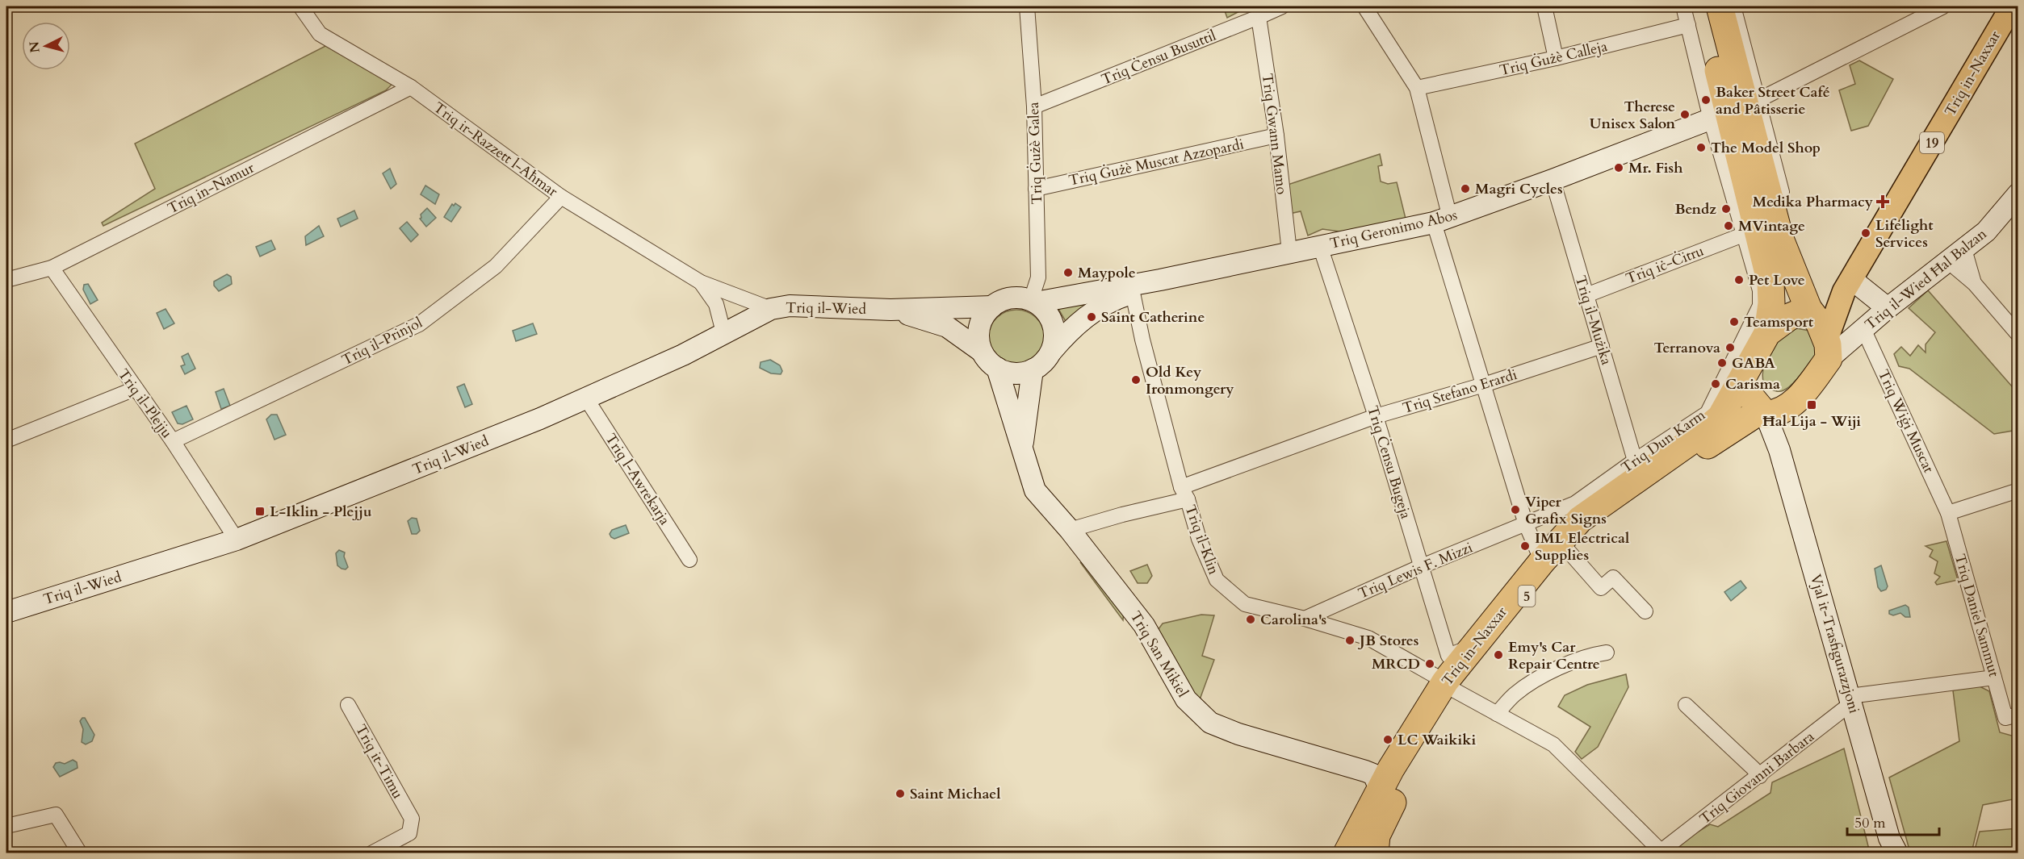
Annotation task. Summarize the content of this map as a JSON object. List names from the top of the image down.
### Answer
{
  "streets": {
    "highway": ["Triq in-Naxxar", "Triq Dun Karm", "5"],
    "main road": ["19"],
    "street": [
      "Triq Ċensu Busuttil",
      "Triq Ġużè Calleja",
      "Triq Ġwann Mamo",
      "Triq ir-Razzett l-Aħmar",
      "Triq Ġużè Galea",
      "Triq Ġużè Muscat Azzopardi",
      "Triq in-Namur",
      "Triq Geronimo Abos",
      "Triq iċ-Ċitru",
      "Triq il-Wied Ħal Balzan",
      "Triq il-Wied",
      "Triq il-Mużika",
      "Triq il-Prinjol",
      "Triq Stefano Erardi",
      "Triq il-Plejju",
      "Triq Wiġi Muscat",
      "Triq Ċensu Bugeja",
      "Triq l-Awrekarja",
      "Triq il-Klin",
      "Triq Lewis F. Mizzi",
      "Triq Daniel Sammut",
      "Vjal it-Trasfigurazzjoni",
      "Triq San Mikiel",
      "Triq it-Timu",
      "Triq Giovanni Barbara"
    ]
  },
  "crossings": [
    ["Triq Ċensu Busuttil", "Triq Ġwann Mamo"],
    ["Triq Ċensu Busuttil", "Triq Ġużè Galea"],
    ["Triq Ġużè Calleja", "Triq Dun Karm"],
    ["Triq in-Naxxar", "Triq il-Wied Ħal Balzan"],
    ["Triq in-Naxxar", "Triq Dun Karm"],
    ["Triq in-Naxxar", "Triq Ċensu Bugeja"],
    ["Triq in-Naxxar", "Triq il-Klin"],
    ["Triq in-Naxxar", "Vjal it-Trasfigurazzjoni"],
    ["Triq in-Naxxar", "Triq San Mikiel"],
    ["Triq Ġwann Mamo", "Triq Ġużè Muscat Azzopardi"],
    ["Triq Ġwann Mamo", "Triq Geronimo Abos"],
    ["Triq ir-Razzett l-Aħmar", "Triq in-Namur"],
    ["Triq ir-Razzett l-Aħmar", "Triq il-Wied"],
    ["Triq ir-Razzett l-Aħmar", "Triq il-Prinjol"],
    ["Triq Ġużè Galea", "Triq Ġużè Muscat Azzopardi"],
    ["Triq Ġużè Galea", "Triq Geronimo Abos"],
    ["Triq Ġużè Galea", "Triq il-Wied"],
    ["Triq Ġużè Galea", "Triq San Mikiel"],
    ["Triq in-Namur", "Triq il-Plejju"],
    ["Triq Geronimo Abos", "Triq il-Wied"],
    ["Triq Geronimo Abos", "Triq il-Mużika"],
    ["Triq Geronimo Abos", "Triq Dun Karm"],
    ["Triq Geronimo Abos", "Triq Ċensu Bugeja"],
    ["Triq Geronimo Abos", "Triq il-Klin"],
    ["Triq Geronimo Abos", "Triq San Mikiel"],
    ["Triq iċ-Ċitru", "Triq il-Mużika"],
    ["Triq iċ-Ċitru", "Triq Dun Karm"],
    ["Triq il-Wied Ħal Balzan", "Triq Wiġi Muscat"],
    ["Triq il-Wied", "Triq il-Plejju"],
    ["Triq il-Wied", "Triq l-Awrekarja"],
    ["Triq il-Wied", "Triq San Mikiel"],
    ["Triq il-Mużika", "Triq Stefano Erardi"],
    ["Triq il-Mużika", "Triq Dun Karm"],
    ["Triq il-Prinjol", "Triq il-Plejju"],
    ["Triq Stefano Erardi", "Triq Ċensu Bugeja"],
    ["Triq Stefano Erardi", "Triq il-Klin"],
    ["Triq Stefano Erardi", "Triq San Mikiel"],
    ["Triq Wiġi Muscat", "Triq Daniel Sammut"],
    ["Triq Dun Karm", "Triq Lewis F. Mizzi"],
    ["Triq Ċensu Bugeja", "Triq Lewis F. Mizzi"],
    ["Triq il-Klin", "Triq Lewis F. Mizzi"],
    ["Triq il-Klin", "Triq Giovanni Barbara"],
    ["Vjal it-Trasfigurazzjoni", "Triq Giovanni Barbara"]
  ],
  "places": {
    "other": [
      "Baker Street Café and Pâtisserie",
      "Therese Unisex Salon",
      "The Model Shop",
      "Mr. Fish",
      "Magri Cycles",
      "Bendz",
      "MVintage",
      "Lifelight Services",
      "Maypole",
      "Pet Love",
      "Saint Catherine",
      "Teamsport",
      "Terranova",
      "GABA",
      "Old Key Ironmongery",
      "Carisma",
      "Viper Grafix Signs",
      "IML Electrical Supplies",
      "Carolina's",
      "JB Stores",
      "Emy's Car Repair Centre",
      "MRCD",
      "LC Waikiki",
      "Saint Michael"
    ],
    "health": ["Medika Pharmacy"],
    "transit": ["Ħal Lija - Wiji", "L-Iklin - Plejju"]
  },
  "scale_bar": "50 m",
  "north": "left"
}
